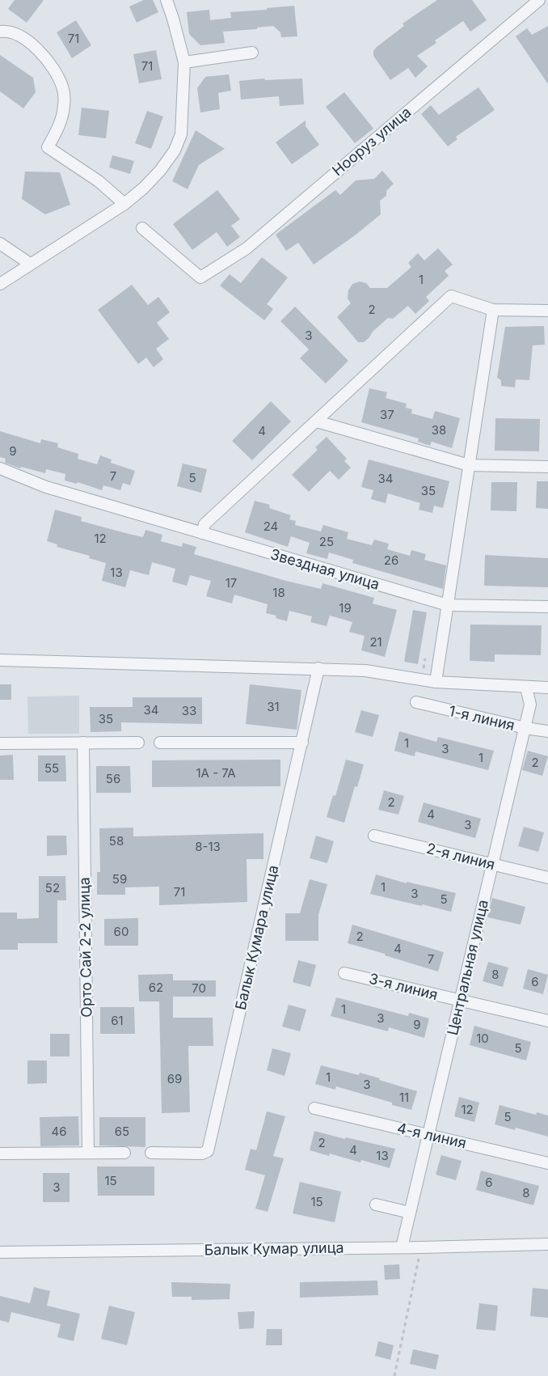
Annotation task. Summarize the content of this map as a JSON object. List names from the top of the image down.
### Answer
{
  "streets": {
    "street": [
      "Нооруз улица",
      "Звездная улица",
      "1-я линия",
      "2-я линия",
      "Балык Кумара улица",
      "Орто Сай 2-2 улица",
      "Центральная улица",
      "3-я линия",
      "4-я линия",
      "Балык Кумар улица"
    ]
  },
  "crossings": [
    ["1-я линия", "Центральная улица"],
    ["2-я линия", "Центральная улица"],
    ["Центральная улица", "3-я линия"],
    ["Центральная улица", "4-я линия"],
    ["Центральная улица", "Балык Кумар улица"]
  ],
  "house_numbers": [
    "71",
    "71",
    "1",
    "2",
    "3",
    "37",
    "38",
    "4",
    "9",
    "7",
    "5",
    "34",
    "35",
    "24",
    "12",
    "25",
    "26",
    "13",
    "17",
    "18",
    "19",
    "21",
    "31",
    "34",
    "33",
    "35",
    "1",
    "3",
    "1",
    "2",
    "55",
    "1А - 7А",
    "56",
    "2",
    "4",
    "3",
    "58",
    "8-13",
    "59",
    "1",
    "52",
    "71",
    "3",
    "5",
    "60",
    "2",
    "4",
    "7",
    "8",
    "6",
    "62",
    "70",
    "1",
    "3",
    "61",
    "9",
    "10",
    "5",
    "1",
    "69",
    "3",
    "11",
    "12",
    "5",
    "46",
    "65",
    "2",
    "4",
    "13",
    "15",
    "6",
    "3",
    "8",
    "15"
  ]
}
